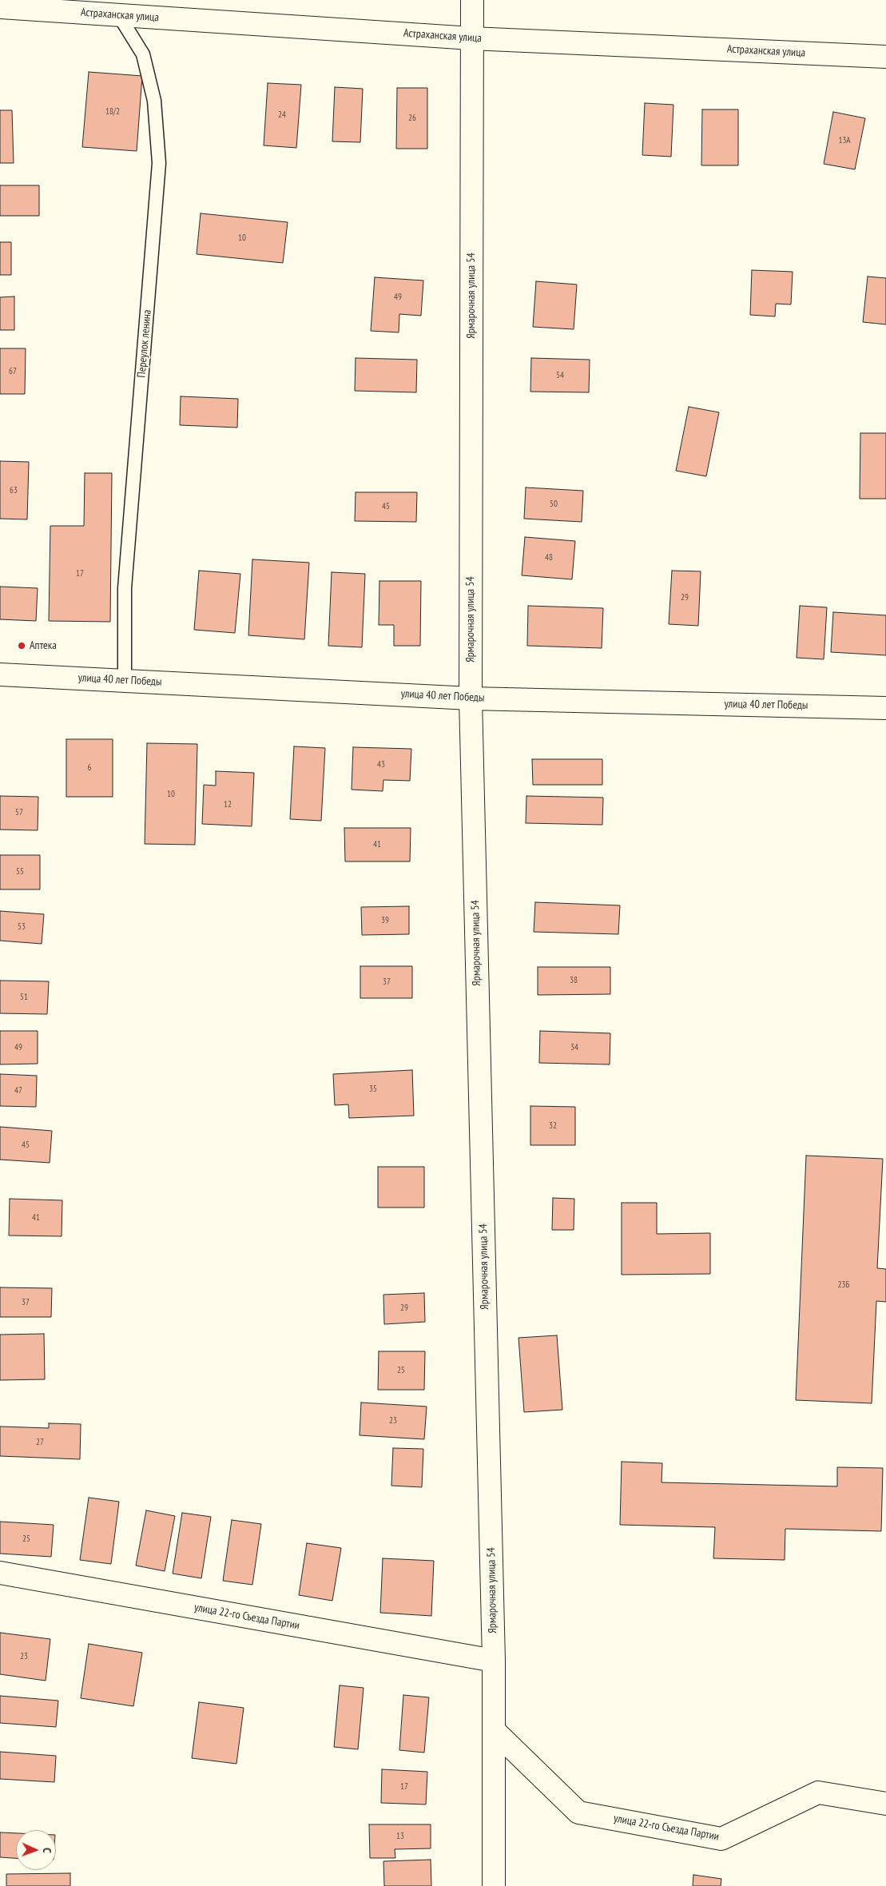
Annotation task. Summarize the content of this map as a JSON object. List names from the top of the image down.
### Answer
{
  "streets": {
    "street": [
      "Астраханская улица",
      "Ярмарочная улица 54",
      "улица 40 лет Победы",
      "улица 22-го Съезда Партии"
    ],
    "lane": ["Переулок ленина"]
  },
  "crossings": [
    ["Астраханская улица", "Ярмарочная улица 54"],
    ["Астраханская улица", "Переулок ленина"],
    ["Ярмарочная улица 54", "улица 40 лет Победы"],
    ["Ярмарочная улица 54", "улица 22-го Съезда Партии"],
    ["Переулок ленина", "улица 40 лет Победы"]
  ],
  "places": ["Аптека"],
  "house_numbers": [
    "18/2",
    "24",
    "26",
    "13А",
    "10",
    "49",
    "67",
    "54",
    "63",
    "50",
    "45",
    "48",
    "17",
    "29",
    "43",
    "6",
    "10",
    "12",
    "57",
    "41",
    "55",
    "39",
    "53",
    "38",
    "37",
    "51",
    "49",
    "34",
    "35",
    "47",
    "32",
    "45",
    "41",
    "23Б",
    "37",
    "29",
    "25",
    "23",
    "27",
    "25",
    "23",
    "17",
    "13"
  ],
  "north": "right"
}
